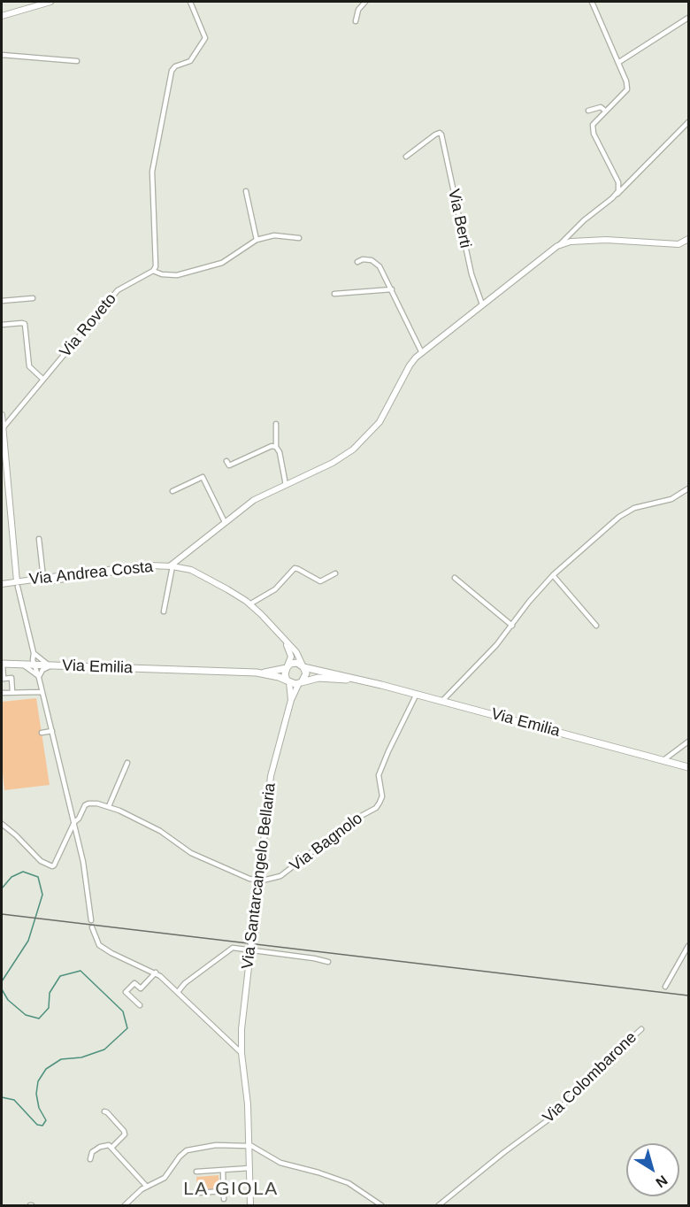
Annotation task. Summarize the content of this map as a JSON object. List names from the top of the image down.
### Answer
{
  "streets": {
    "main road": ["Via Emilia"],
    "street": [
      "Via Berti",
      "Via Roveto",
      "Via Andrea Costa",
      "Via Bagnolo",
      "Via Santarcangelo Bellaria",
      "Via Colombarone"
    ]
  },
  "crossings": [
    ["Via Andrea Costa", "Via Emilia"],
    ["Via Andrea Costa", "Via Santarcangelo Bellaria"],
    ["Via Emilia", "Via Bagnolo"],
    ["Via Emilia", "Via Santarcangelo Bellaria"]
  ],
  "districts": ["LA GIOLA"],
  "north": "bottom right"
}
